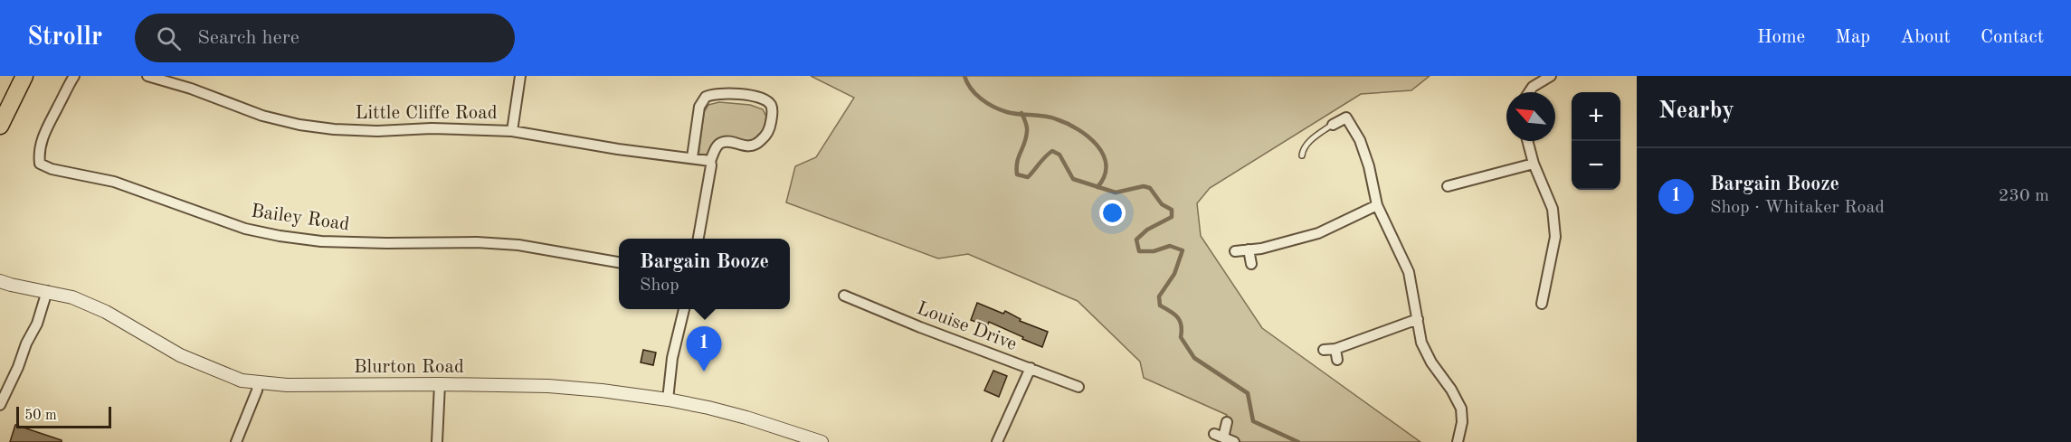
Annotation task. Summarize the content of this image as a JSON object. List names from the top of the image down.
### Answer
{
  "streets": {
    "street": [
      "Little Cliffe Road",
      "Bailey Road",
      "Louise Drive",
      "Blurton Road"
    ]
  },
  "scale_bar": "50 m",
  "north": "top left",
  "page": {
    "header": "Strollr",
    "search": "Search here",
    "nav": [
      "Home",
      "Map",
      "About",
      "Contact"
    ],
    "heading": "Nearby",
    "map_buttons": ["+", "−"],
    "list": [
      {
        "mark": "1",
        "name": "Bargain Booze",
        "note": "Shop · Whitaker Road",
        "value": "230 m"
      }
    ],
    "popup": ["Bargain Booze", "Shop"],
    "pins": "1",
    "scale": "50 m"
  }
}
